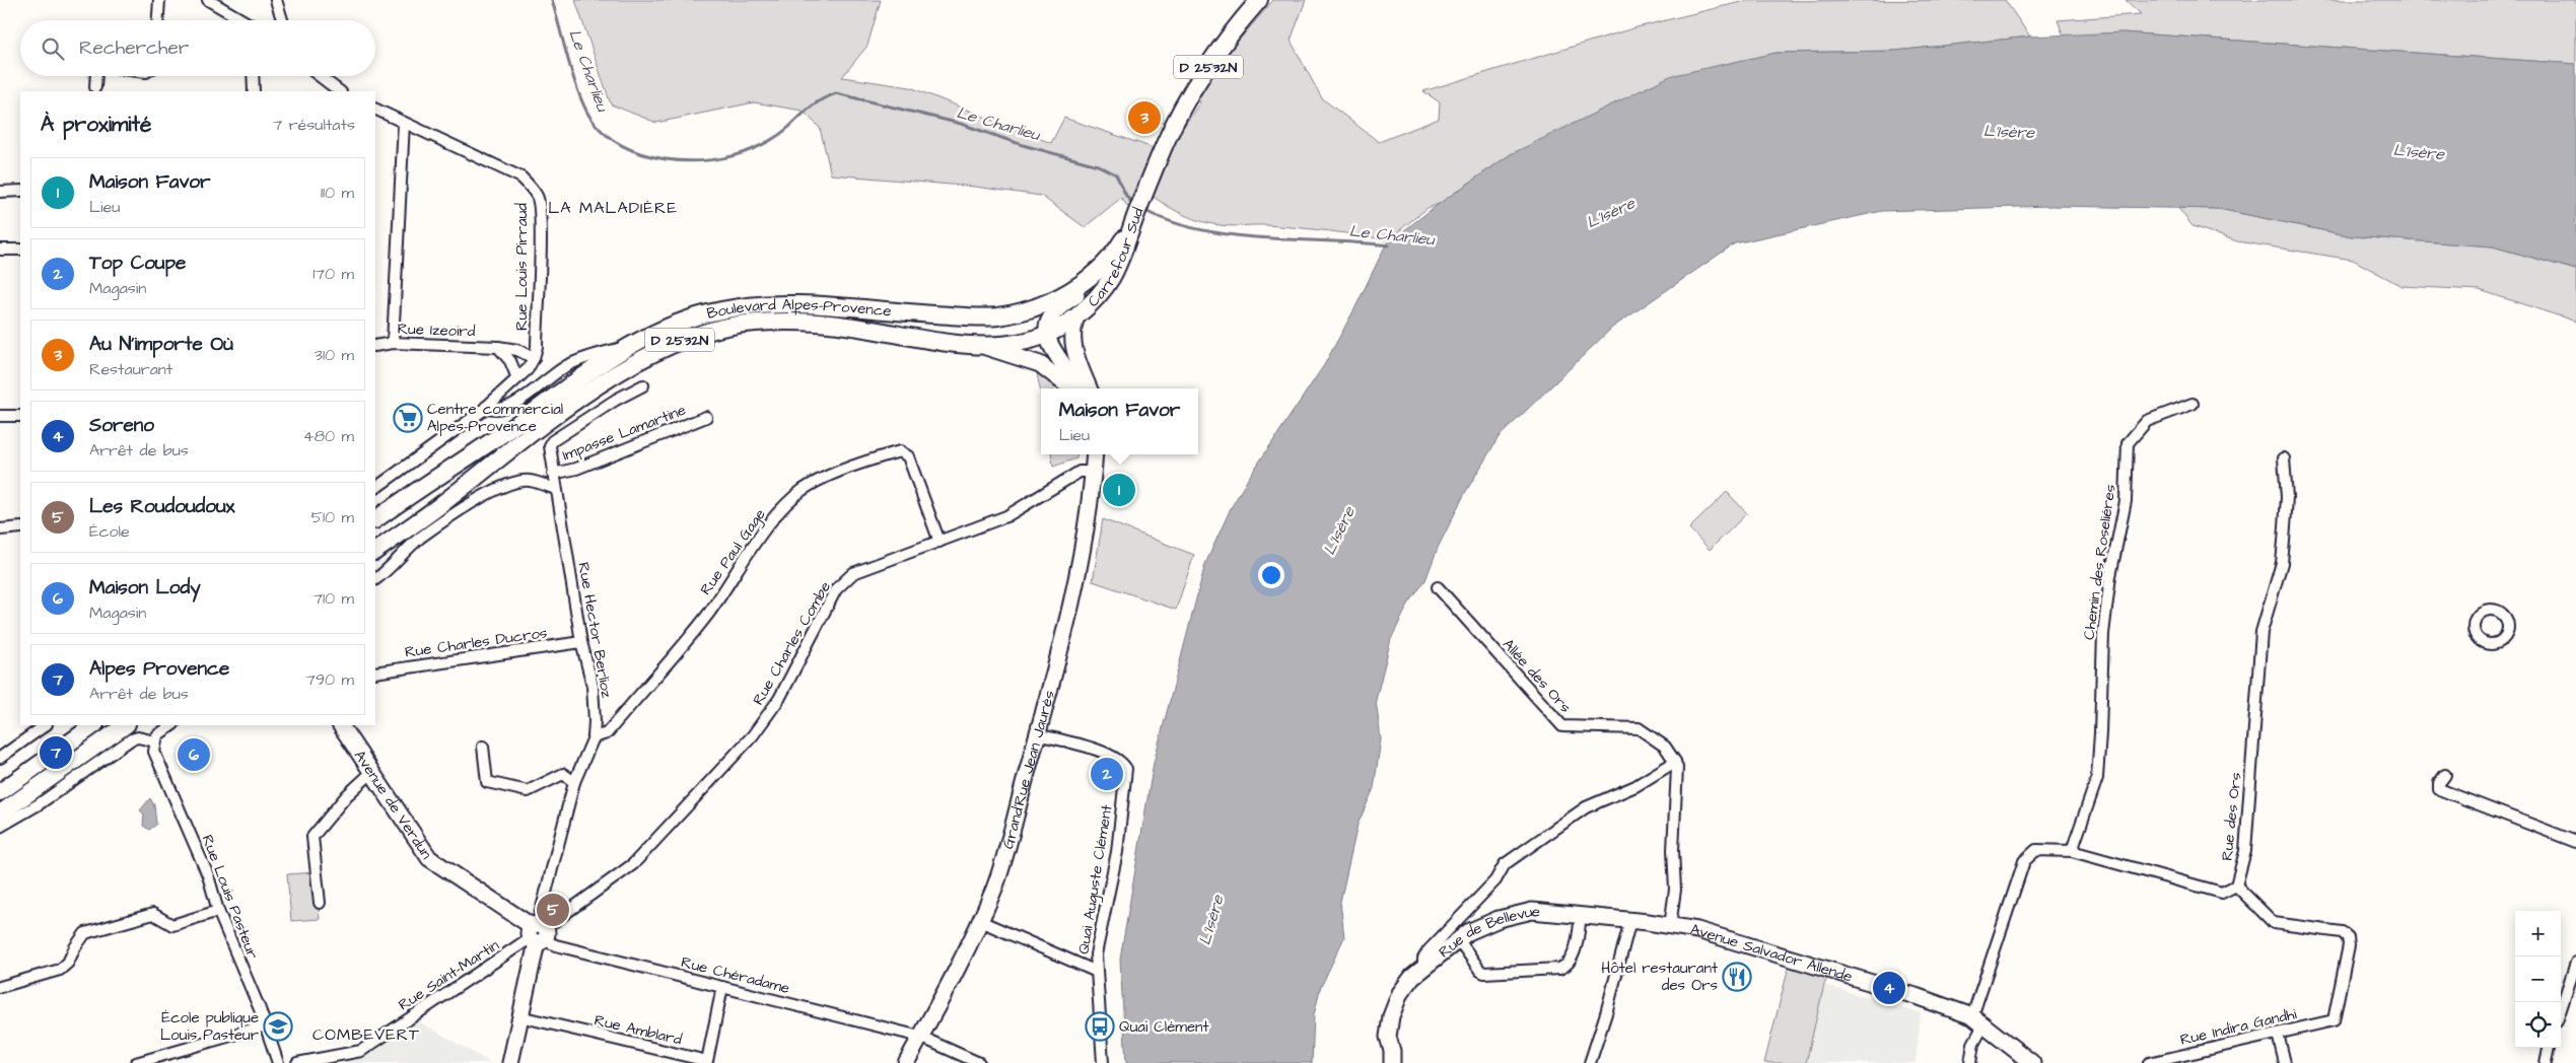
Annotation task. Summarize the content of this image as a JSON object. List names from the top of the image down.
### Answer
{
  "streets": {
    "main road": ["D 2532N", "Carrefour Sud", "Boulevard Alpes-Provence"],
    "street": [
      "Rue Louis Pirraud",
      "Rue Izeoird",
      "Impasse Lamartine",
      "Rue Paul Gage",
      "Chemin des Roseliéres",
      "Rue Hector Berlioz",
      "Rue Charles Ducros",
      "Rue Charles Combe",
      "Allée des Ors",
      "Grand'Rue Jean Jaurès",
      "Avenue de Verdun",
      "Rue des Ors",
      "Quai Auguste Clément",
      "Rue Louis Pasteur",
      "Rue de Bellevue",
      "Avenue Salvador Allende",
      "Rue Saint-Martin",
      "Rue Chéradame",
      "Rue Indira Gandhi",
      "Rue Amblard"
    ]
  },
  "crossings": [
    ["D 2532N", "Carrefour Sud"],
    ["Rue Louis Pirraud", "Rue Izeoird"],
    ["Carrefour Sud", "Boulevard Alpes-Provence"],
    ["Impasse Lamartine", "Rue Hector Berlioz"],
    ["Rue Paul Gage", "Rue Hector Berlioz"],
    ["Rue Paul Gage", "Rue Charles Combe"],
    ["Rue Hector Berlioz", "Rue Charles Ducros"],
    ["Rue Hector Berlioz", "Rue Charles Combe"],
    ["Rue Hector Berlioz", "Avenue de Verdun"],
    ["Rue Hector Berlioz", "Rue Saint-Martin"],
    ["Rue Hector Berlioz", "Rue Chéradame"],
    ["Rue Charles Combe", "Grand'Rue Jean Jaurès"],
    ["Rue Charles Combe", "Avenue de Verdun"],
    ["Rue Charles Combe", "Rue Saint-Martin"],
    ["Rue Charles Combe", "Rue Chéradame"],
    ["Grand'Rue Jean Jaurès", "Quai Auguste Clément"],
    ["Grand'Rue Jean Jaurès", "Rue Chéradame"],
    ["Avenue de Verdun", "Rue Saint-Martin"],
    ["Avenue de Verdun", "Rue Chéradame"],
    ["Rue des Ors", "Rue Indira Gandhi"],
    ["Rue de Bellevue", "Avenue Salvador Allende"],
    ["Rue Saint-Martin", "Rue Chéradame"],
    ["Rue Chéradame", "Rue Amblard"]
  ],
  "districts": ["LA MALADIÈRE", "COMBEVERT"],
  "water": ["Le Charlieu", "L'Isère"],
  "places": {
    "supermarket": ["Centre commercial Alpes-Provence"],
    "restaurant": ["Hôtel restaurant des Ors"],
    "school or university": ["École publique Louis Pasteur"],
    "bus stop": ["Quai Clément"]
  },
  "page": {
    "search": "Rechercher",
    "heading": ["À proximité", "7 résultats"],
    "pins": [
      "3",
      "1",
      "7",
      "6",
      "2",
      "5",
      "4"
    ],
    "list": [
      {
        "mark": "1",
        "name": "Maison Favor",
        "note": "Lieu",
        "value": "110 m"
      },
      {
        "mark": "2",
        "name": "Top Coupe",
        "note": "Magasin",
        "value": "170 m"
      },
      {
        "mark": "3",
        "name": "Au N'importe Où",
        "note": "Restaurant",
        "value": "310 m"
      },
      {
        "mark": "4",
        "name": "Soreno",
        "note": "Arrêt de bus",
        "value": "480 m"
      },
      {
        "mark": "5",
        "name": "Les Roudoudoux",
        "note": "École",
        "value": "510 m"
      },
      {
        "mark": "6",
        "name": "Maison Lody",
        "note": "Magasin",
        "value": "710 m"
      },
      {
        "mark": "7",
        "name": "Alpes Provence",
        "note": "Arrêt de bus",
        "value": "790 m"
      }
    ],
    "popup": ["Maison Favor", "Lieu"],
    "map_buttons": ["+", "−"]
  }
}
